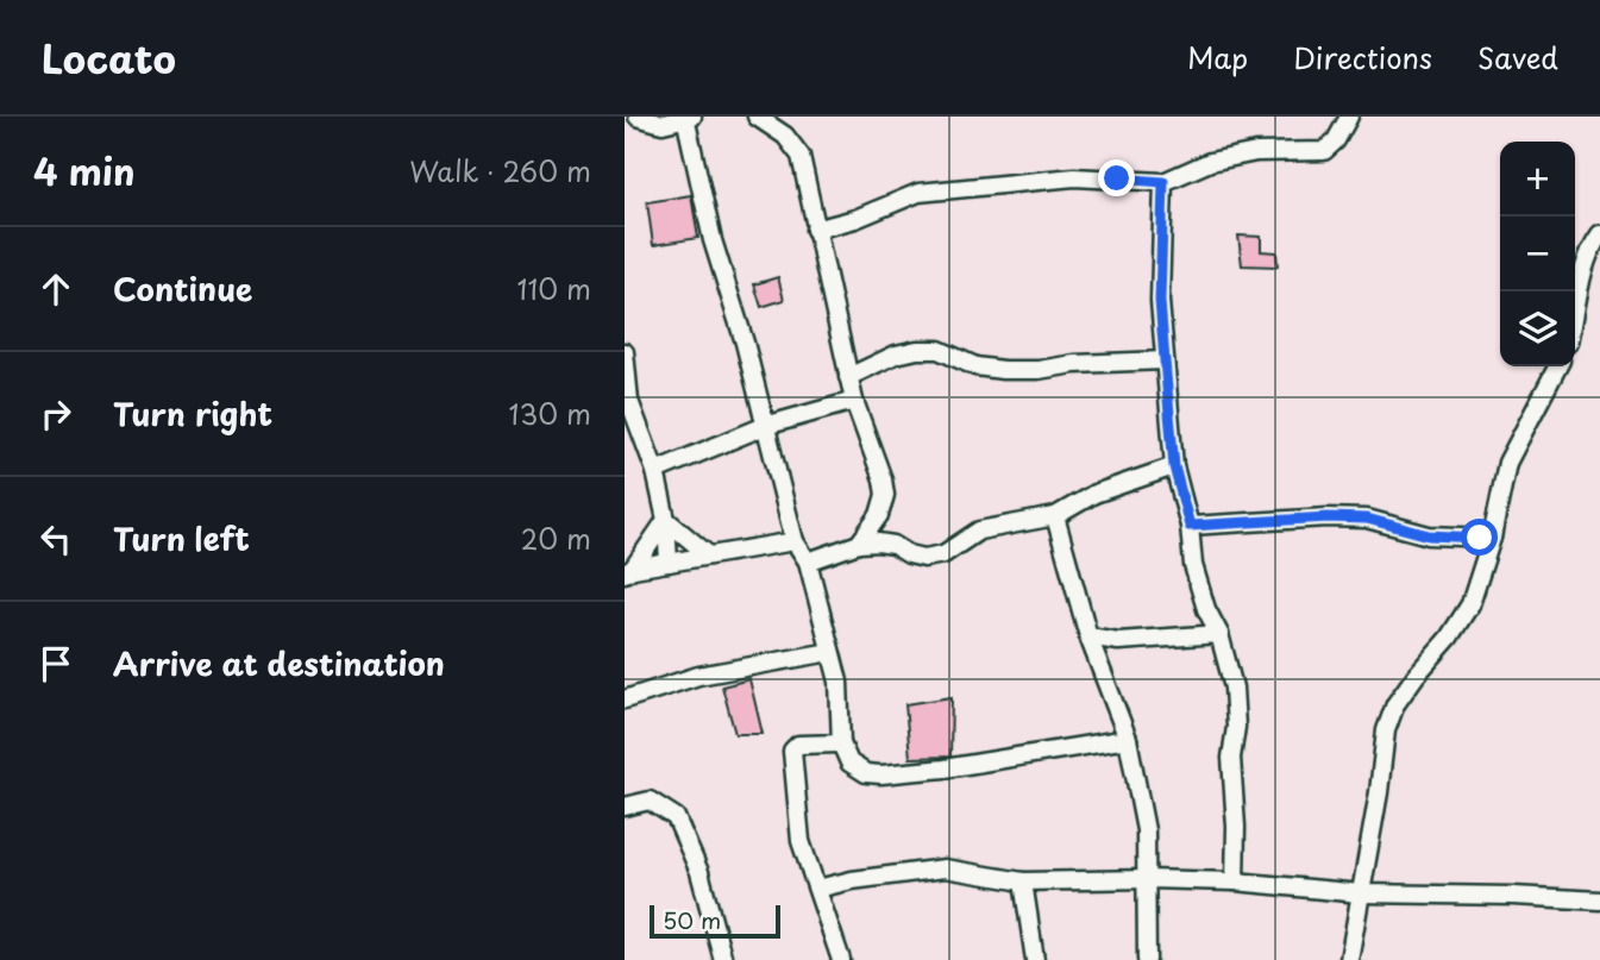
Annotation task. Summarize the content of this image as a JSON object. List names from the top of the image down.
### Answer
{
  "scale_bar": "50 m",
  "page": {
    "header": "Locato",
    "nav": ["Map", "Directions", "Saved"],
    "heading": ["4 min", "Walk · 260 m"],
    "map_buttons": ["+", "−"],
    "list": [
      ["Continue", "110 m"],
      ["Turn right", "130 m"],
      ["Turn left", "20 m"],
      "Arrive at destination"
    ],
    "scale": "50 m"
  }
}
